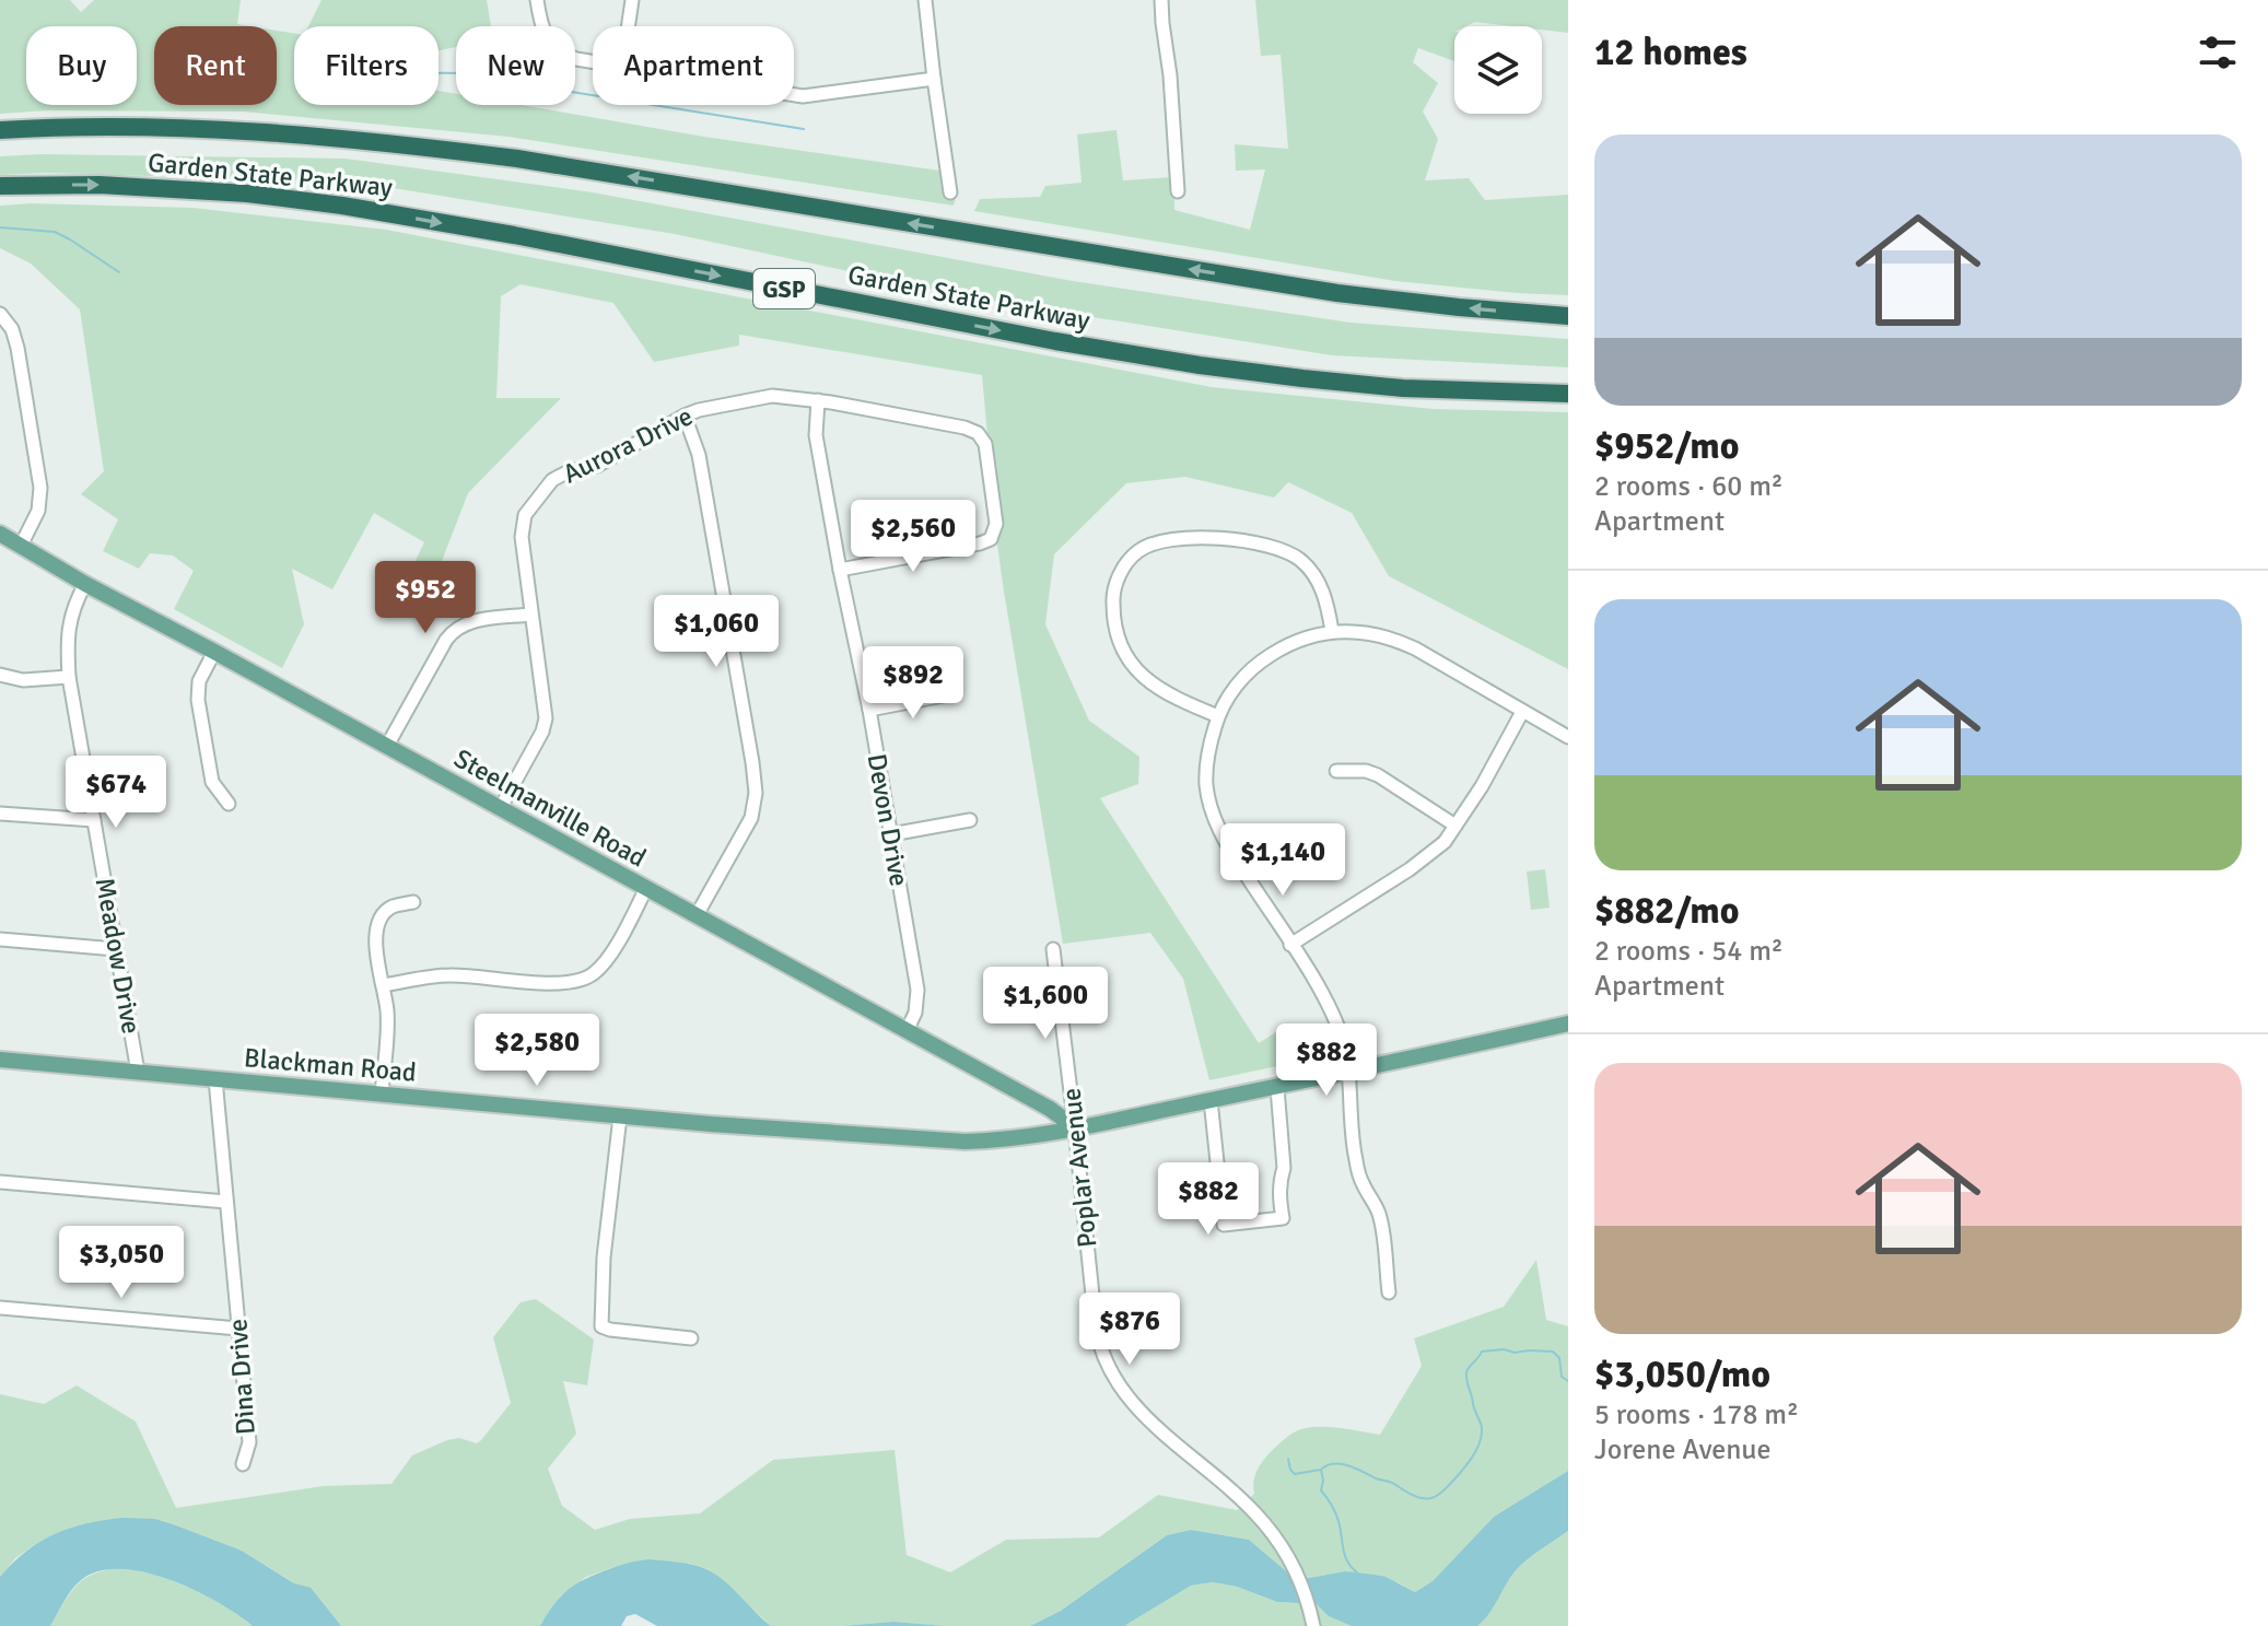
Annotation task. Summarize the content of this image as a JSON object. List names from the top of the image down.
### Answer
{
  "streets": {
    "highway": ["Garden State Parkway", "GSP"],
    "main road": ["Steelmanville Road", "Blackman Road"],
    "street": [
      "Aurora Drive",
      "Devon Drive",
      "Meadow Drive",
      "Poplar Avenue",
      "Dina Drive"
    ]
  },
  "crossings": [
    ["Aurora Drive", "Steelmanville Road"],
    ["Aurora Drive", "Devon Drive"],
    ["Steelmanville Road", "Devon Drive"],
    ["Steelmanville Road", "Meadow Drive"],
    ["Steelmanville Road", "Blackman Road"],
    ["Steelmanville Road", "Poplar Avenue"],
    ["Meadow Drive", "Blackman Road"],
    ["Blackman Road", "Poplar Avenue"],
    ["Blackman Road", "Dina Drive"]
  ],
  "page": {
    "heading": "12 homes",
    "chip": [
      "Buy",
      "Rent",
      "Filters",
      "New",
      "Apartment"
    ],
    "list": [
      {
        "name": "$952/mo",
        "note": "2 rooms · 60 m² · Apartment"
      },
      {
        "name": "$882/mo",
        "note": "2 rooms · 54 m² · Apartment"
      },
      {
        "name": "$3,050/mo",
        "note": "5 rooms · 178 m² · Jorene Avenue"
      }
    ],
    "price": [
      "$2,560",
      "$952",
      "$1,060",
      "$892",
      "$674",
      "$1,140",
      "$1,600",
      "$2,580",
      "$882",
      "$882",
      "$3,050",
      "$876"
    ]
  }
}
